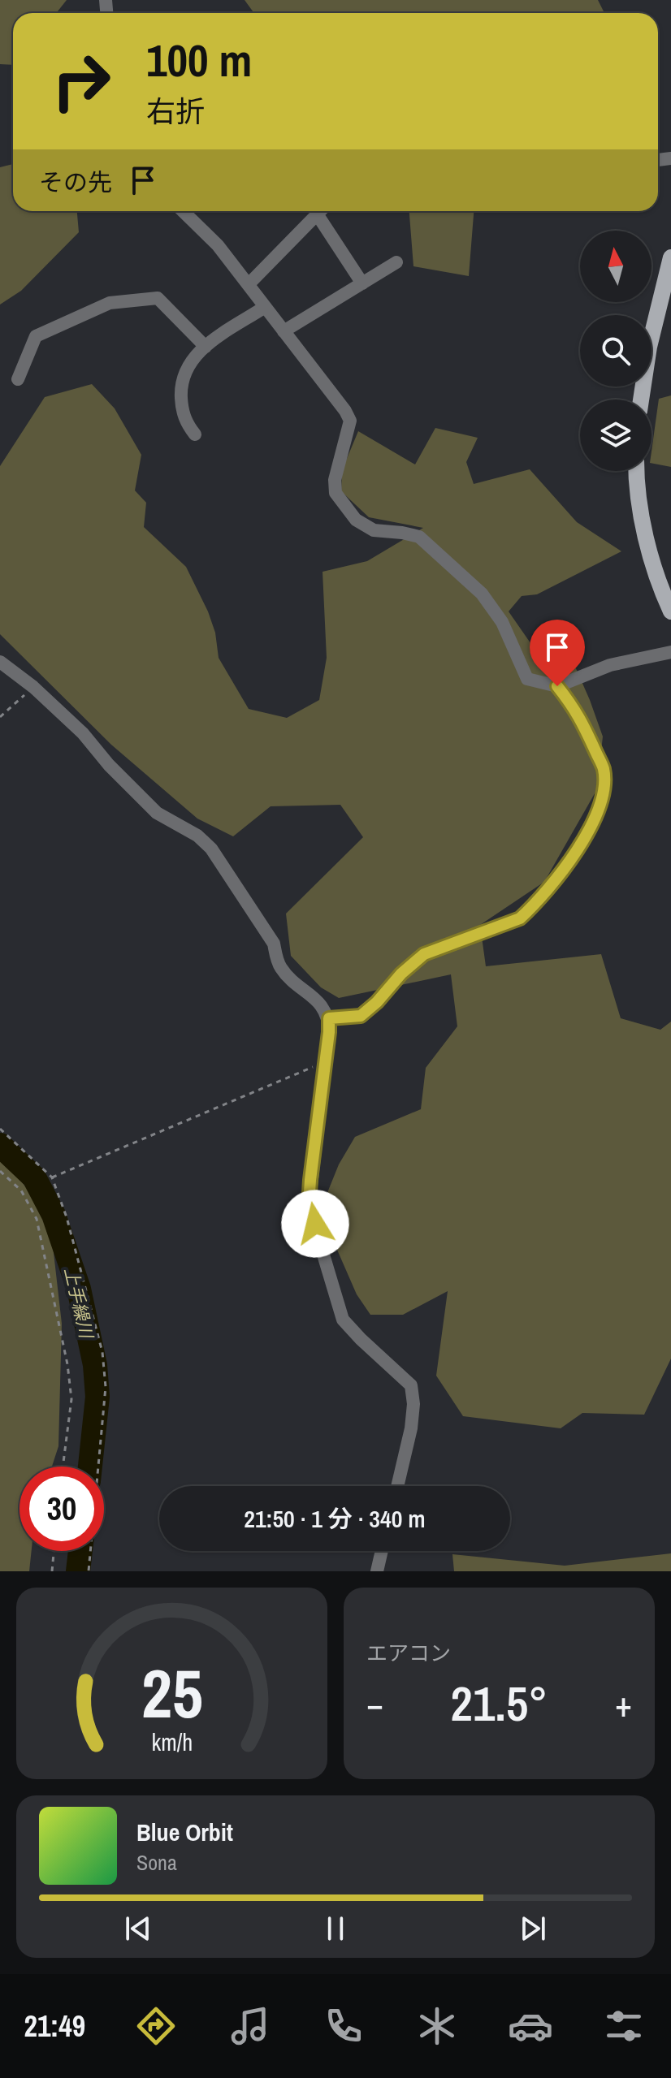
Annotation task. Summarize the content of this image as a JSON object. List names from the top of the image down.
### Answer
{
  "water": ["上手繰川"],
  "north": "top",
  "page": {
    "turn": ["100 m", "右折"],
    "then": "その先",
    "limit": "30",
    "trip": "21:50 · 1 分 · 340 m",
    "tile": "エアコン",
    "heat": ["−", "21.5°", "+"],
    "song": ["Blue Orbit", "Sona"],
    "tabs": "21:49",
    "gauge": ["25", "km/h"]
  }
}
